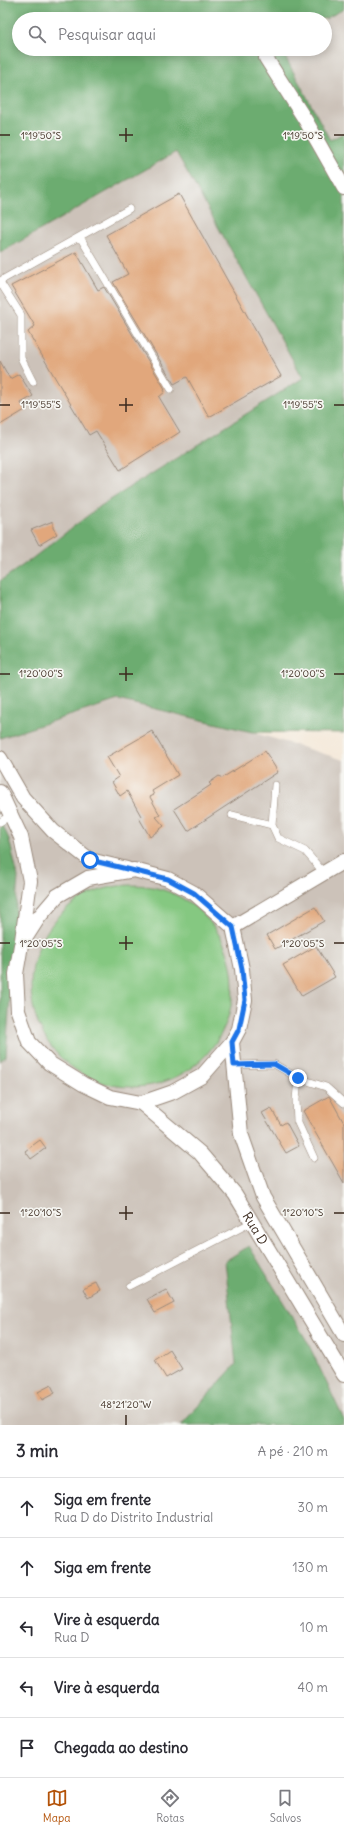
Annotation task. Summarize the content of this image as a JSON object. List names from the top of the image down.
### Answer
{
  "streets": {
    "street": ["Rua D"]
  },
  "page": {
    "search": "Pesquisar aqui",
    "heading": ["3 min", "A pé · 210 m"],
    "list": [
      ["Siga em frente", "Rua D do Distrito Industrial", "30 m"],
      ["Siga em frente", "130 m"],
      ["Vire à esquerda", "Rua D", "10 m"],
      ["Vire à esquerda", "40 m"],
      "Chegada ao destino"
    ],
    "nav": ["Mapa", "Rotas", "Salvos"]
  },
  "coordinates": [
    "1°19'50\"S",
    "1°19'55\"S",
    "1°20'00\"S",
    "1°20'05\"S",
    "1°20'10\"S",
    "48°21'20\"W"
  ]
}
